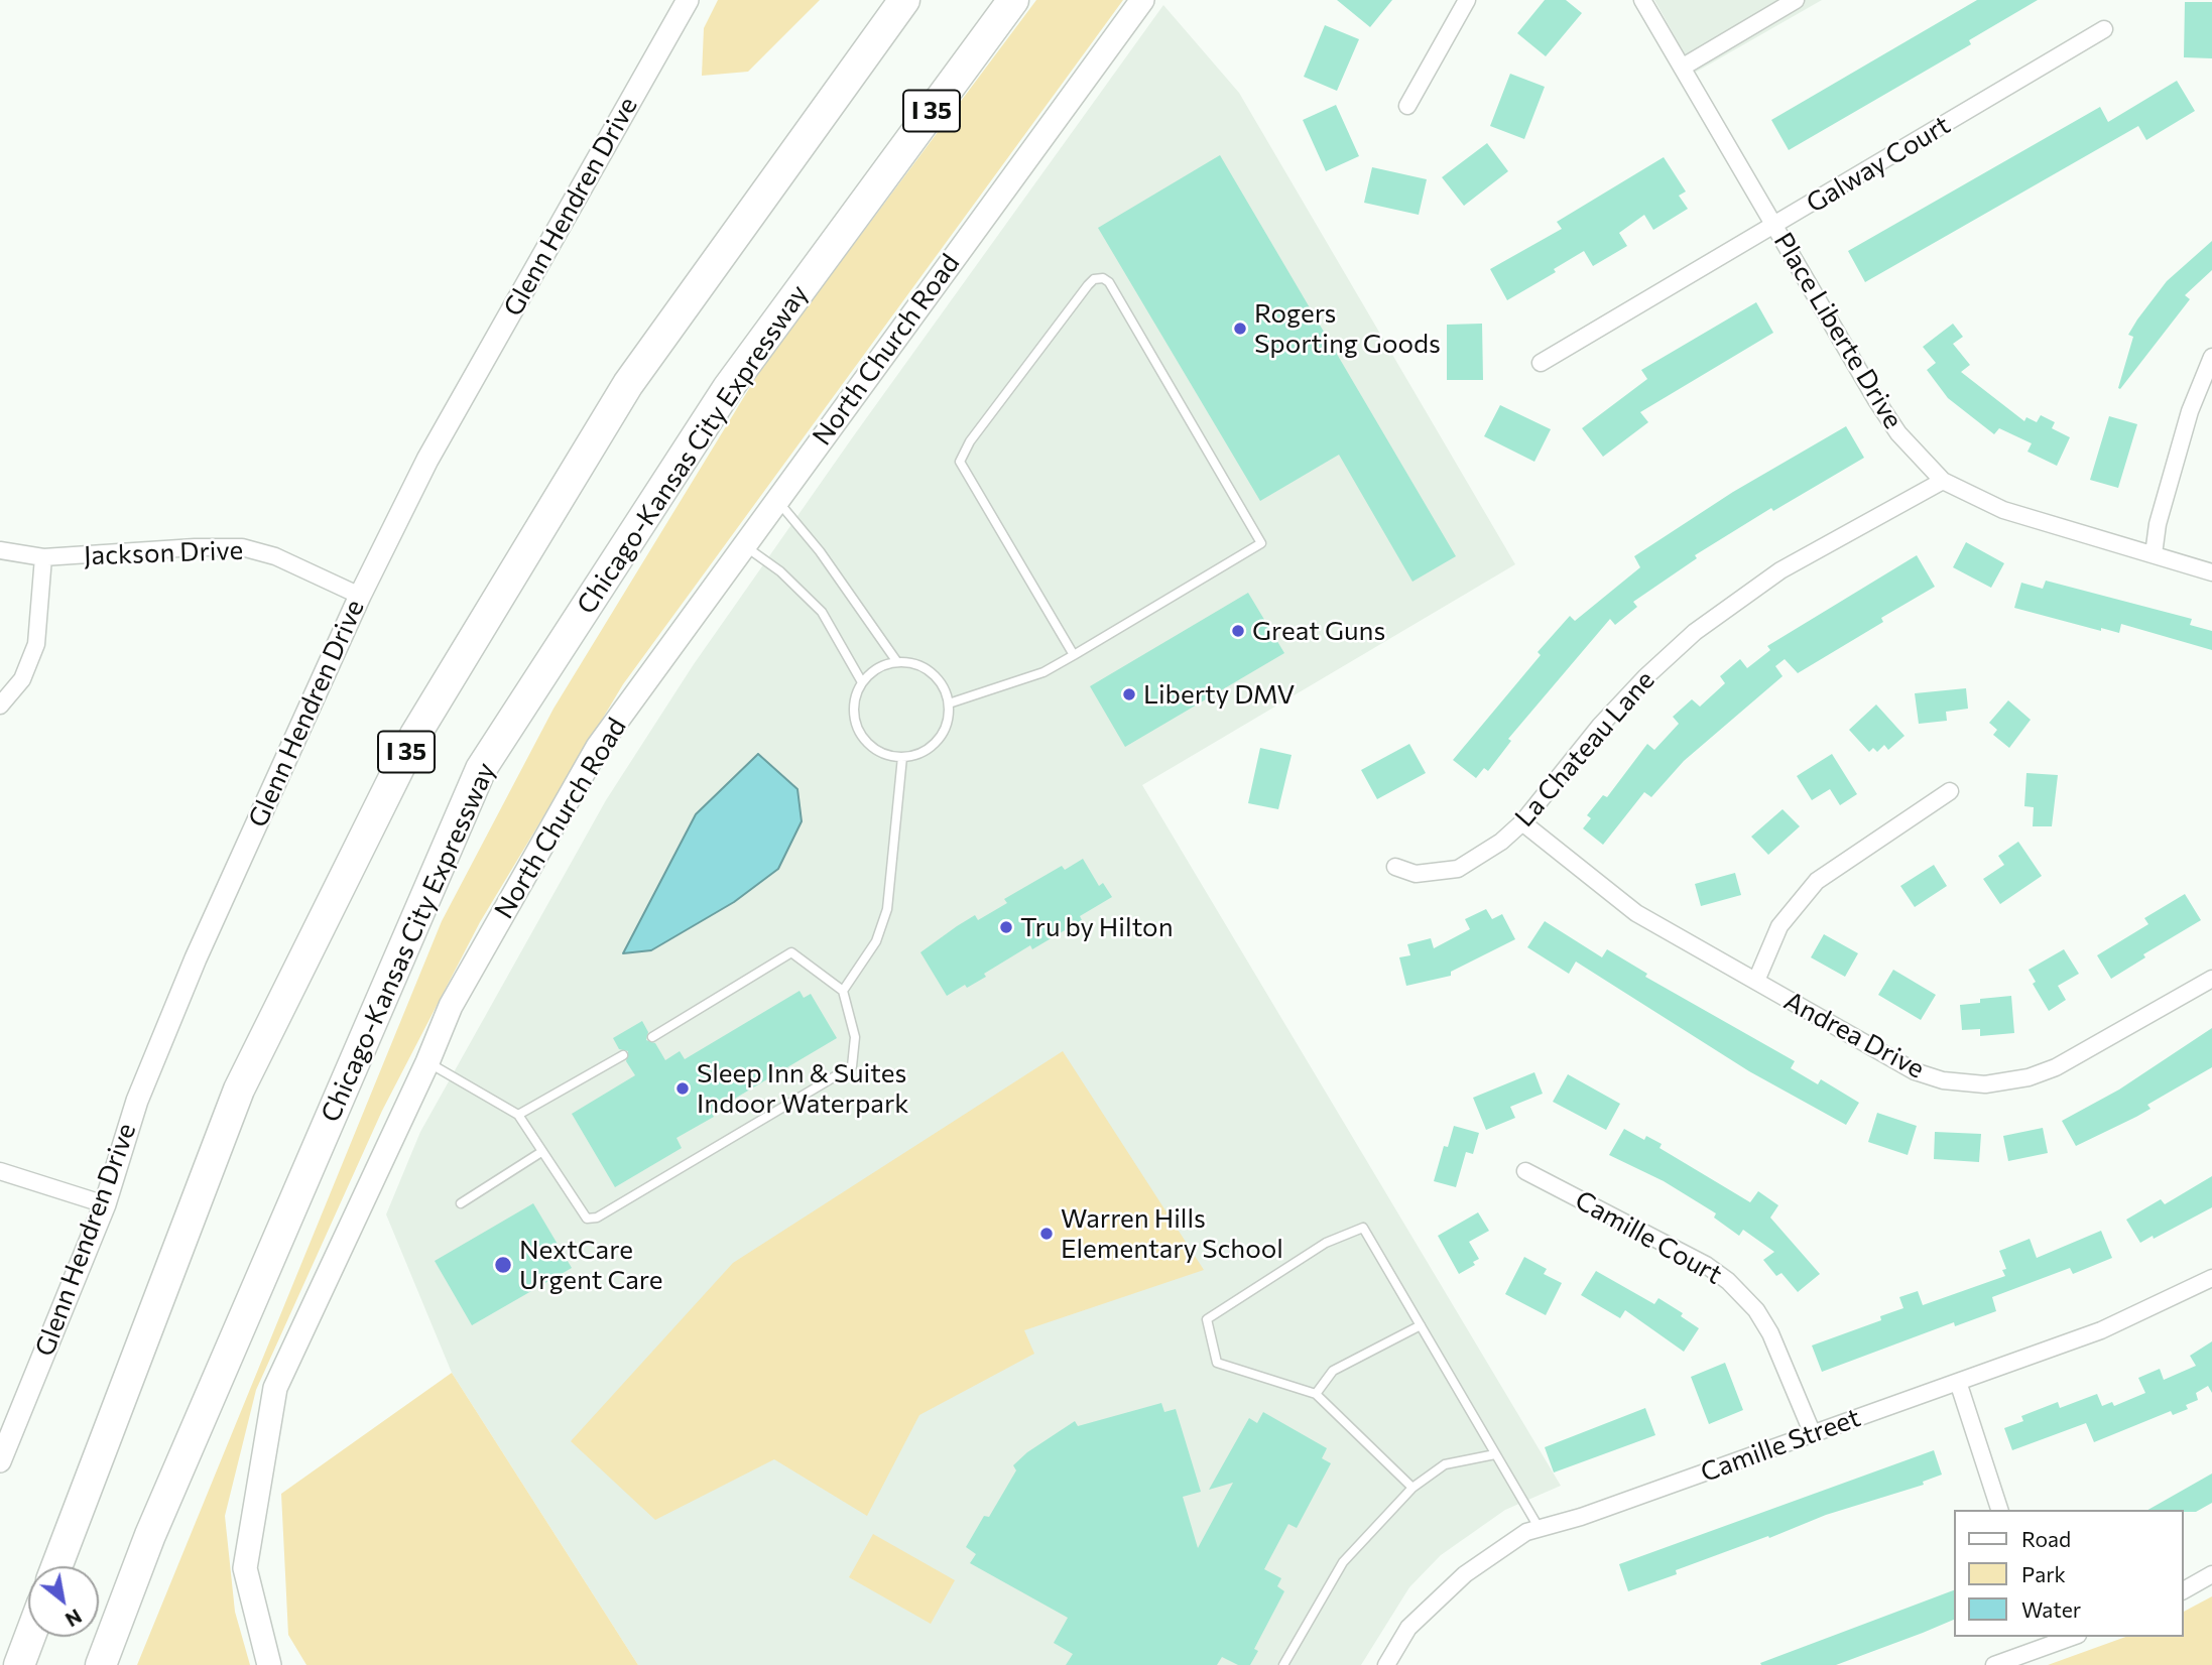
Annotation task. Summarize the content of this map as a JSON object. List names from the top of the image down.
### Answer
{
  "streets": {
    "highway": ["I 35", "Chicago-Kansas City Expressway"],
    "main road": ["North Church Road"],
    "street": [
      "Galway Court",
      "Glenn Hendren Drive",
      "Place Liberte Drive",
      "Jackson Drive",
      "La Chateau Lane",
      "Andrea Drive",
      "Camille Court",
      "Camille Street"
    ]
  },
  "crossings": [
    ["Galway Court", "Place Liberte Drive"],
    ["Glenn Hendren Drive", "Jackson Drive"],
    ["Place Liberte Drive", "La Chateau Lane"],
    ["La Chateau Lane", "Andrea Drive"],
    ["Camille Court", "Camille Street"]
  ],
  "places": [
    "Rogers Sporting Goods",
    "Great Guns",
    "Liberty DMV",
    "Tru by Hilton",
    "Sleep Inn & Suites Indoor Waterpark",
    "Warren Hills Elementary School",
    "NextCare Urgent Care"
  ],
  "legend": ["Road", "Park", "Water"],
  "north": "bottom right"
}
